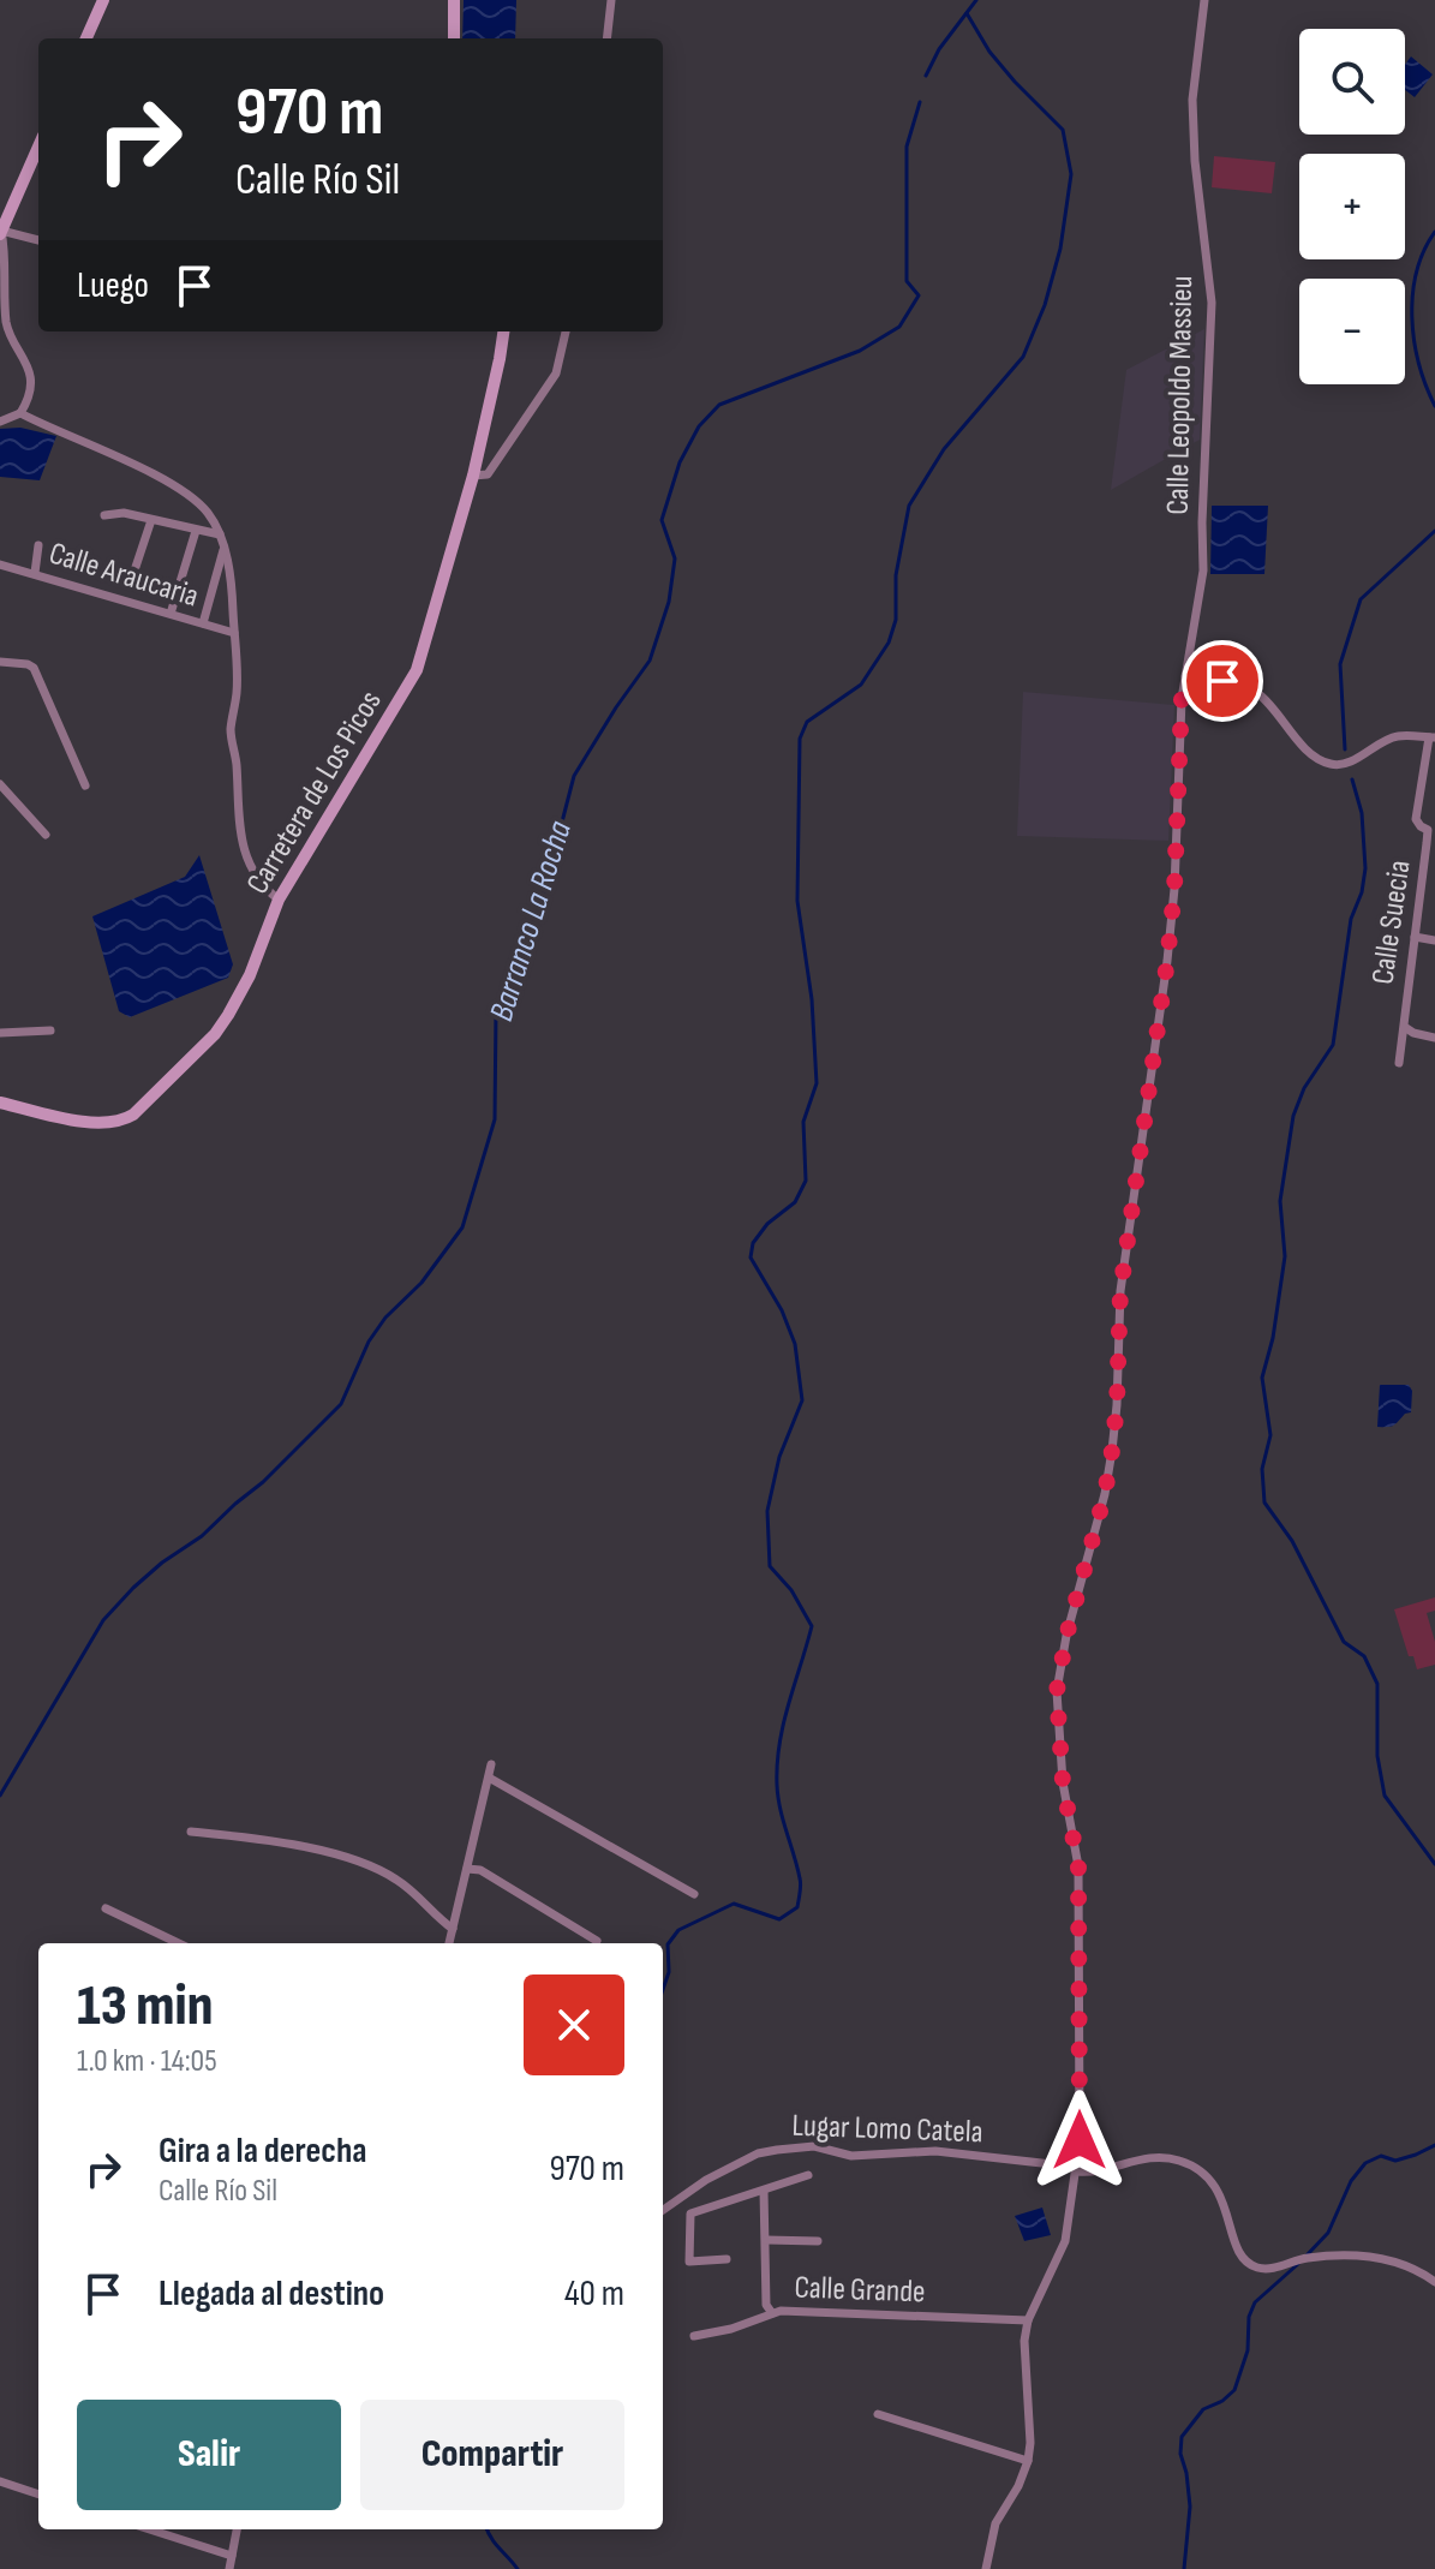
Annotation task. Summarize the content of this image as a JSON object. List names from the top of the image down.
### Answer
{
  "streets": {
    "main road": ["Carretera de Los Picos"],
    "street": [
      "Calle Leopoldo Massieu",
      "Calle Araucaria",
      "Calle Suecia",
      "Lugar Lomo Catela",
      "Calle Grande"
    ]
  },
  "crossings": [
    ["Calle Leopoldo Massieu", "Lugar Lomo Catela"],
    ["Calle Leopoldo Massieu", "Calle Grande"]
  ],
  "water": ["Barranco La Rocha"],
  "page": {
    "map_buttons": ["+", "−"],
    "turn": ["970 m", "Calle Río Sil"],
    "then": "Luego",
    "heading": ["13 min", "1.0 km · 14:05"],
    "list": [
      {
        "name": "Gira a la derecha",
        "note": "Calle Río Sil",
        "value": "970 m"
      },
      {
        "name": "Llegada al destino",
        "value": "40 m"
      }
    ],
    "buttons": ["Salir", "Compartir"]
  }
}
